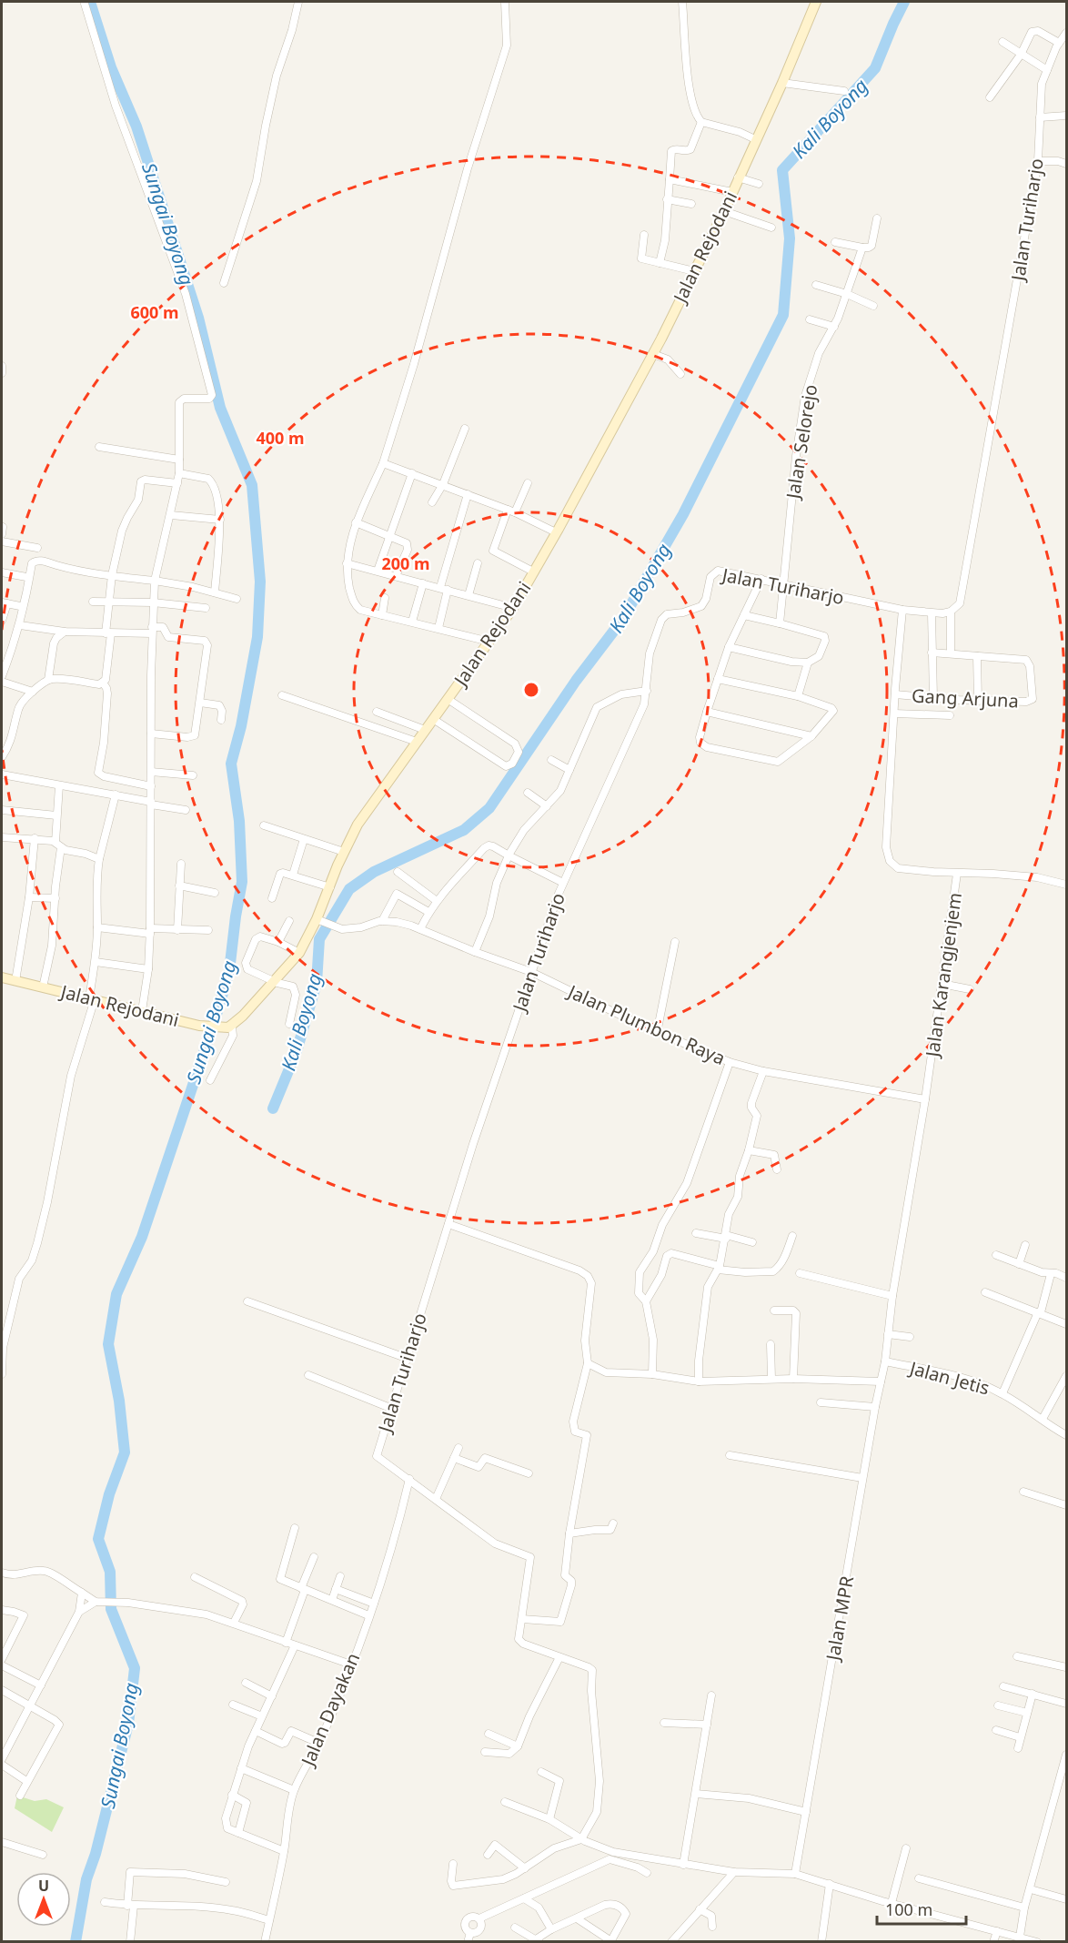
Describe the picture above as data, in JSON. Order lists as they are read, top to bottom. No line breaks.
{"streets":{"main road":["Jalan Rejodani"],"street":["Jalan Turiharjo","Jalan Selorejo","Gang Arjuna","Jalan Karangjenjem","Jalan Plumbon Raya","Jalan Jetis","Jalan MPR","Jalan Dayakan"]},"crossings":[["Jalan Turiharjo","Jalan Selorejo"],["Jalan Turiharjo","Jalan Karangjenjem"],["Jalan Turiharjo","Jalan Plumbon Raya"],["Jalan Turiharjo","Jalan Dayakan"],["Gang Arjuna","Jalan Karangjenjem"],["Jalan Karangjenjem","Jalan Plumbon Raya"],["Jalan Karangjenjem","Jalan Jetis"],["Jalan Karangjenjem","Jalan MPR"],["Jalan Jetis","Jalan MPR"]],"water":["Kali Boyong","Sungai Boyong"],"scale_bar":"100 m","north":"top","rings":["600 m","400 m","200 m"]}
